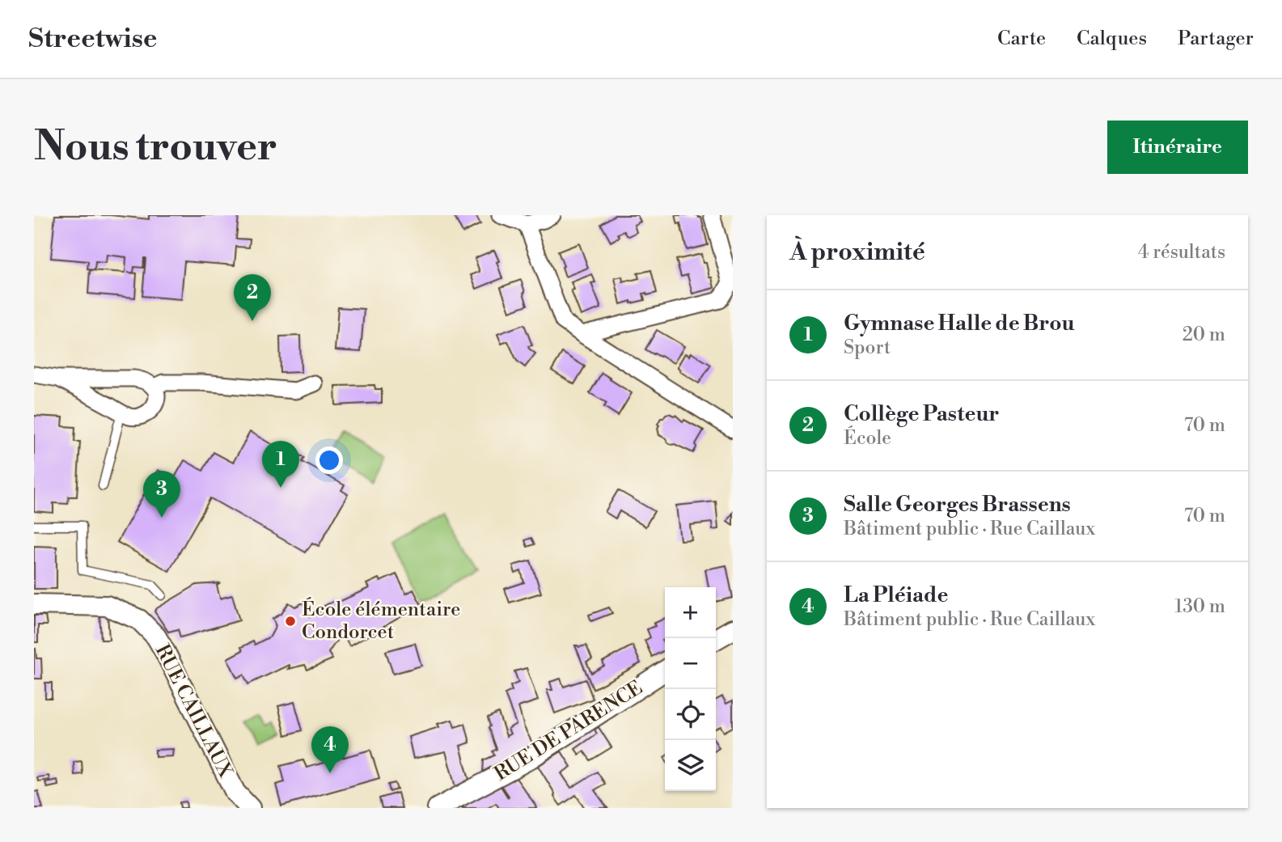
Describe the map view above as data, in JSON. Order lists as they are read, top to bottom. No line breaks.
{"streets":{"street":["RUE CAILLAUX","RUE DE PARENCE"]},"places":["École élémentaire Condorcet"],"page":{"header":"Streetwise","nav":["Carte","Calques","Partager"],"buttons":"Itinéraire","title":"Nous trouver","heading":["À proximité","4 résultats"],"pins":["2","1","3","4"],"list":[{"mark":"1","name":"Gymnase Halle de Brou","note":"Sport","value":"20 m"},{"mark":"2","name":"Collège Pasteur","note":"École","value":"70 m"},{"mark":"3","name":"Salle Georges Brassens","note":"Bâtiment public · Rue Caillaux","value":"70 m"},{"mark":"4","name":"La Pléiade","note":"Bâtiment public · Rue Caillaux","value":"130 m"}],"map_buttons":["+","−"]}}
